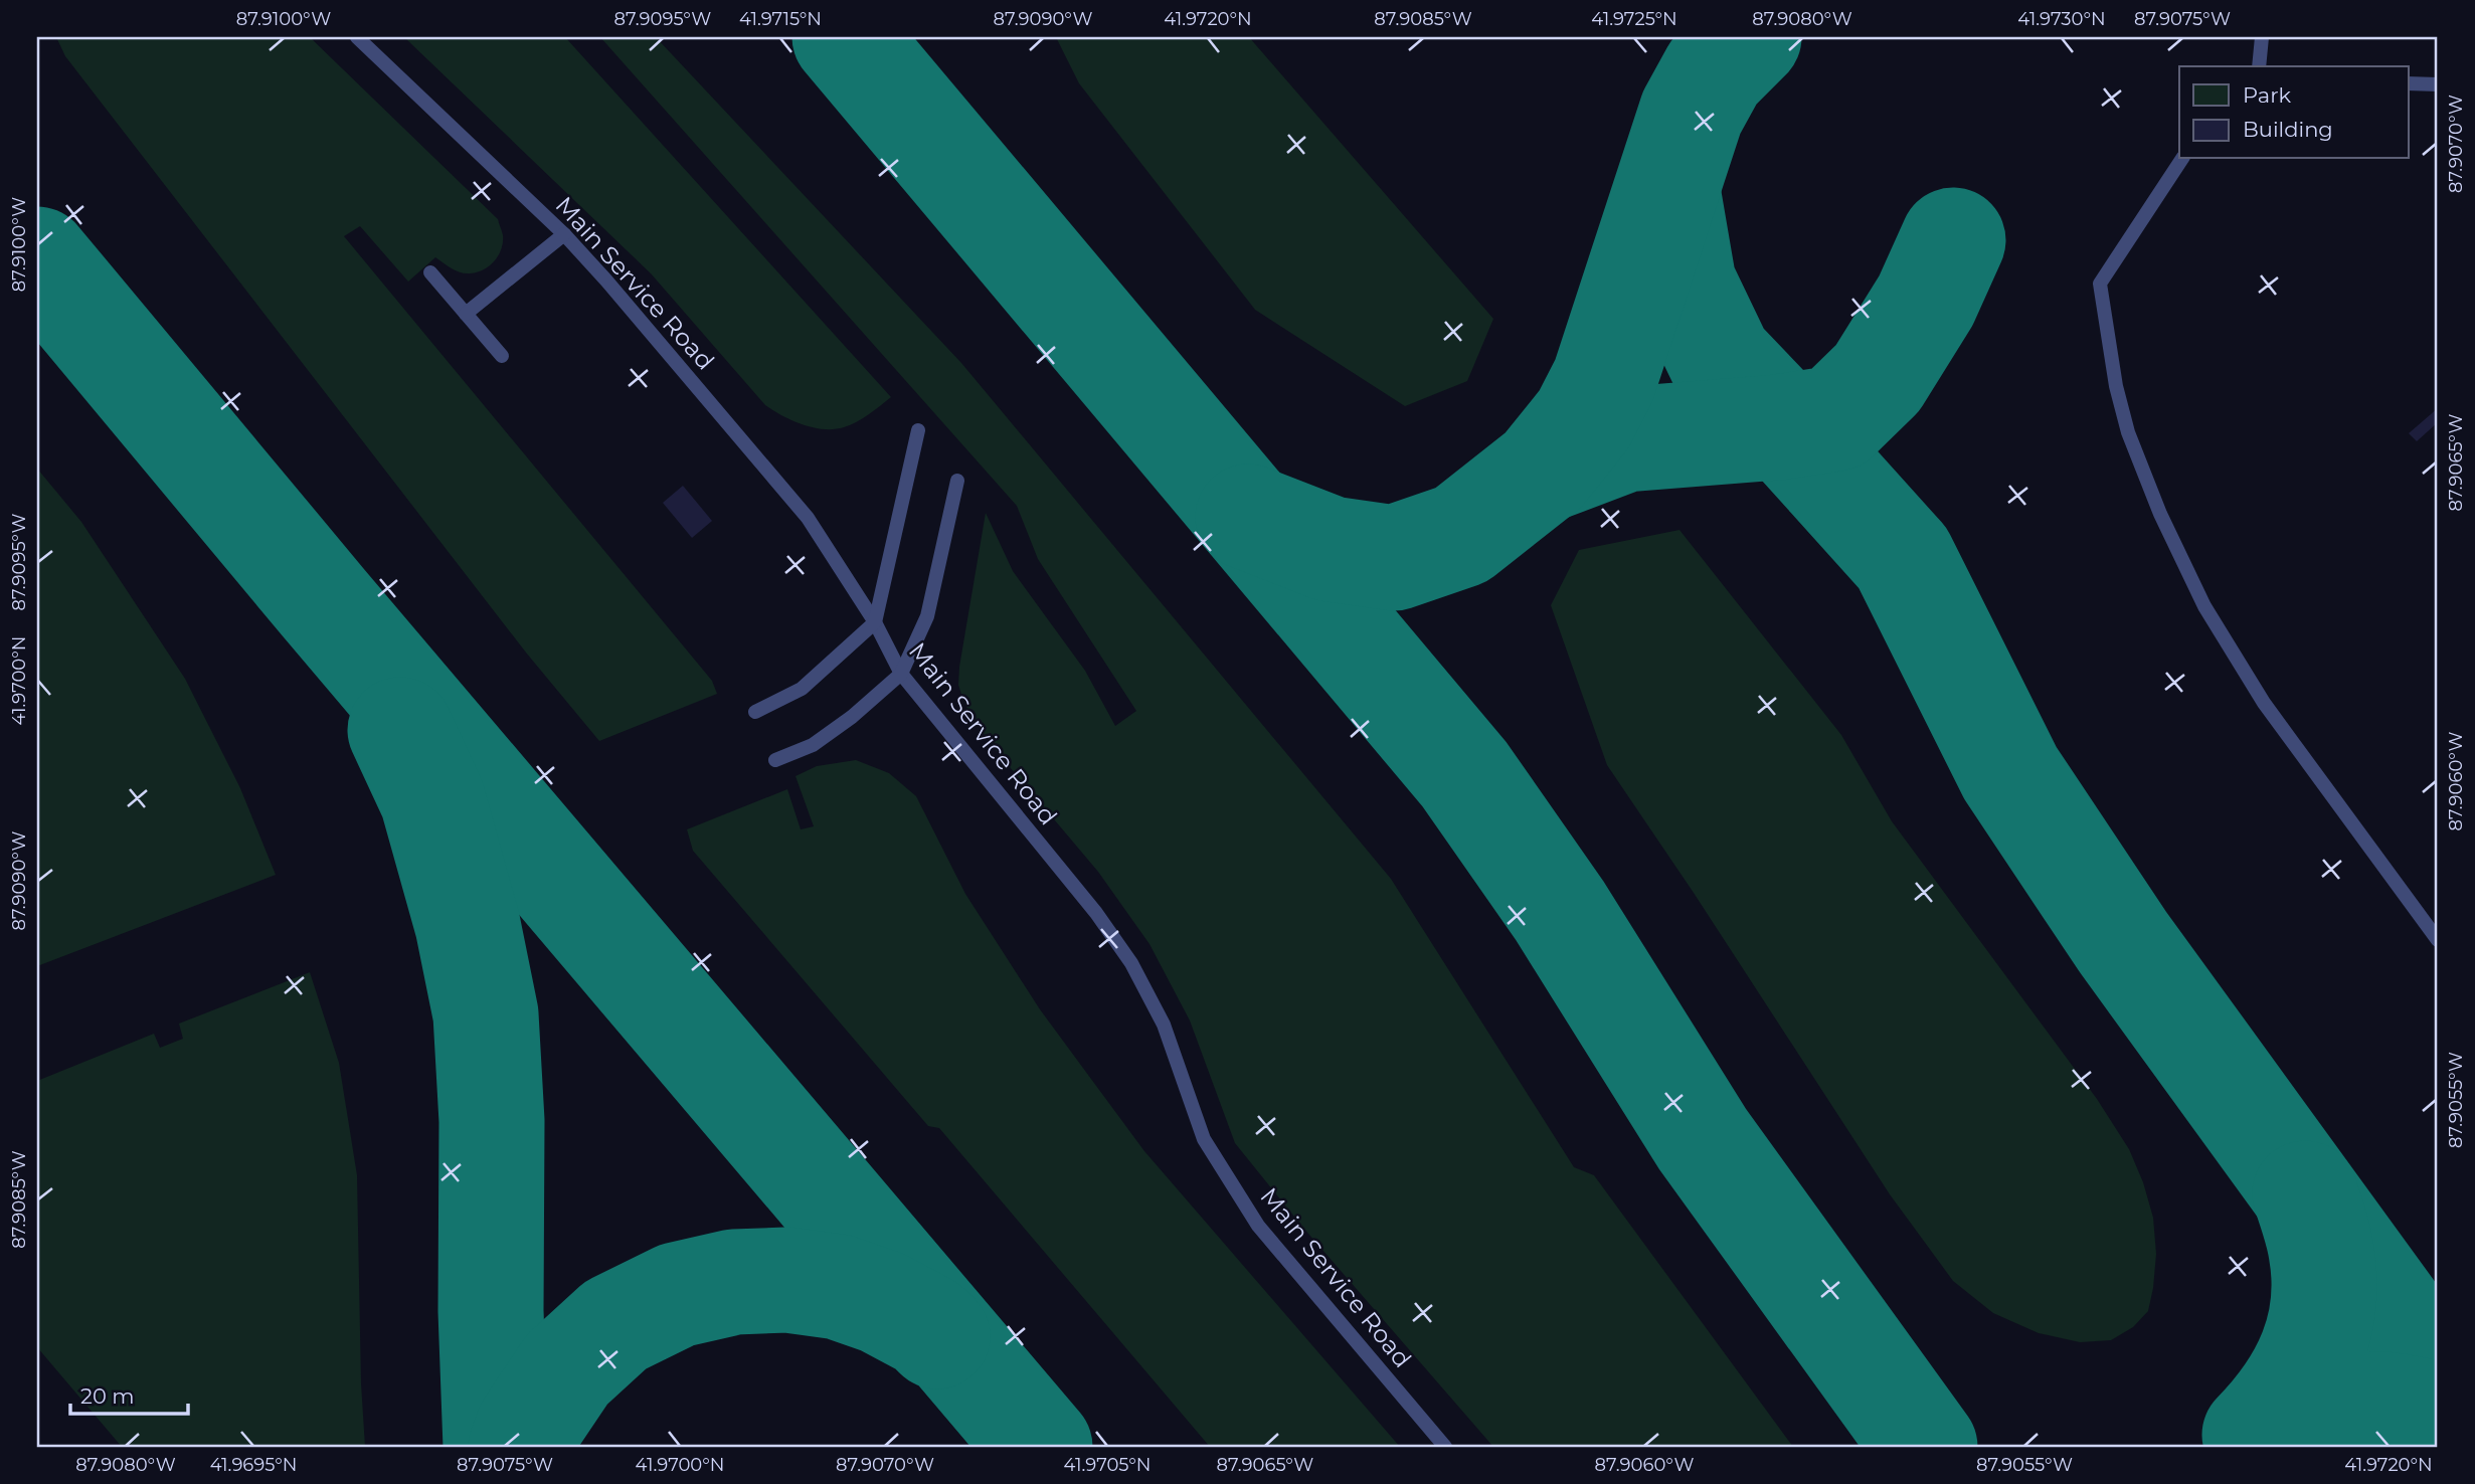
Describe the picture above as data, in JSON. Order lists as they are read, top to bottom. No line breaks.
{"streets":{"lane":["Main Service Road"]},"legend":["Park","Building"],"scale_bar":"20 m","coordinates":["87.9100°W","87.9095°W","41.9715°N","87.9090°W","41.9720°N","87.9085°W","41.9725°N","87.9080°W","41.9730°N","87.9075°W","87.9070°W","87.9065°W","41.9700°N","87.9060°W","87.9055°W","41.9695°N","41.9705°N"]}
